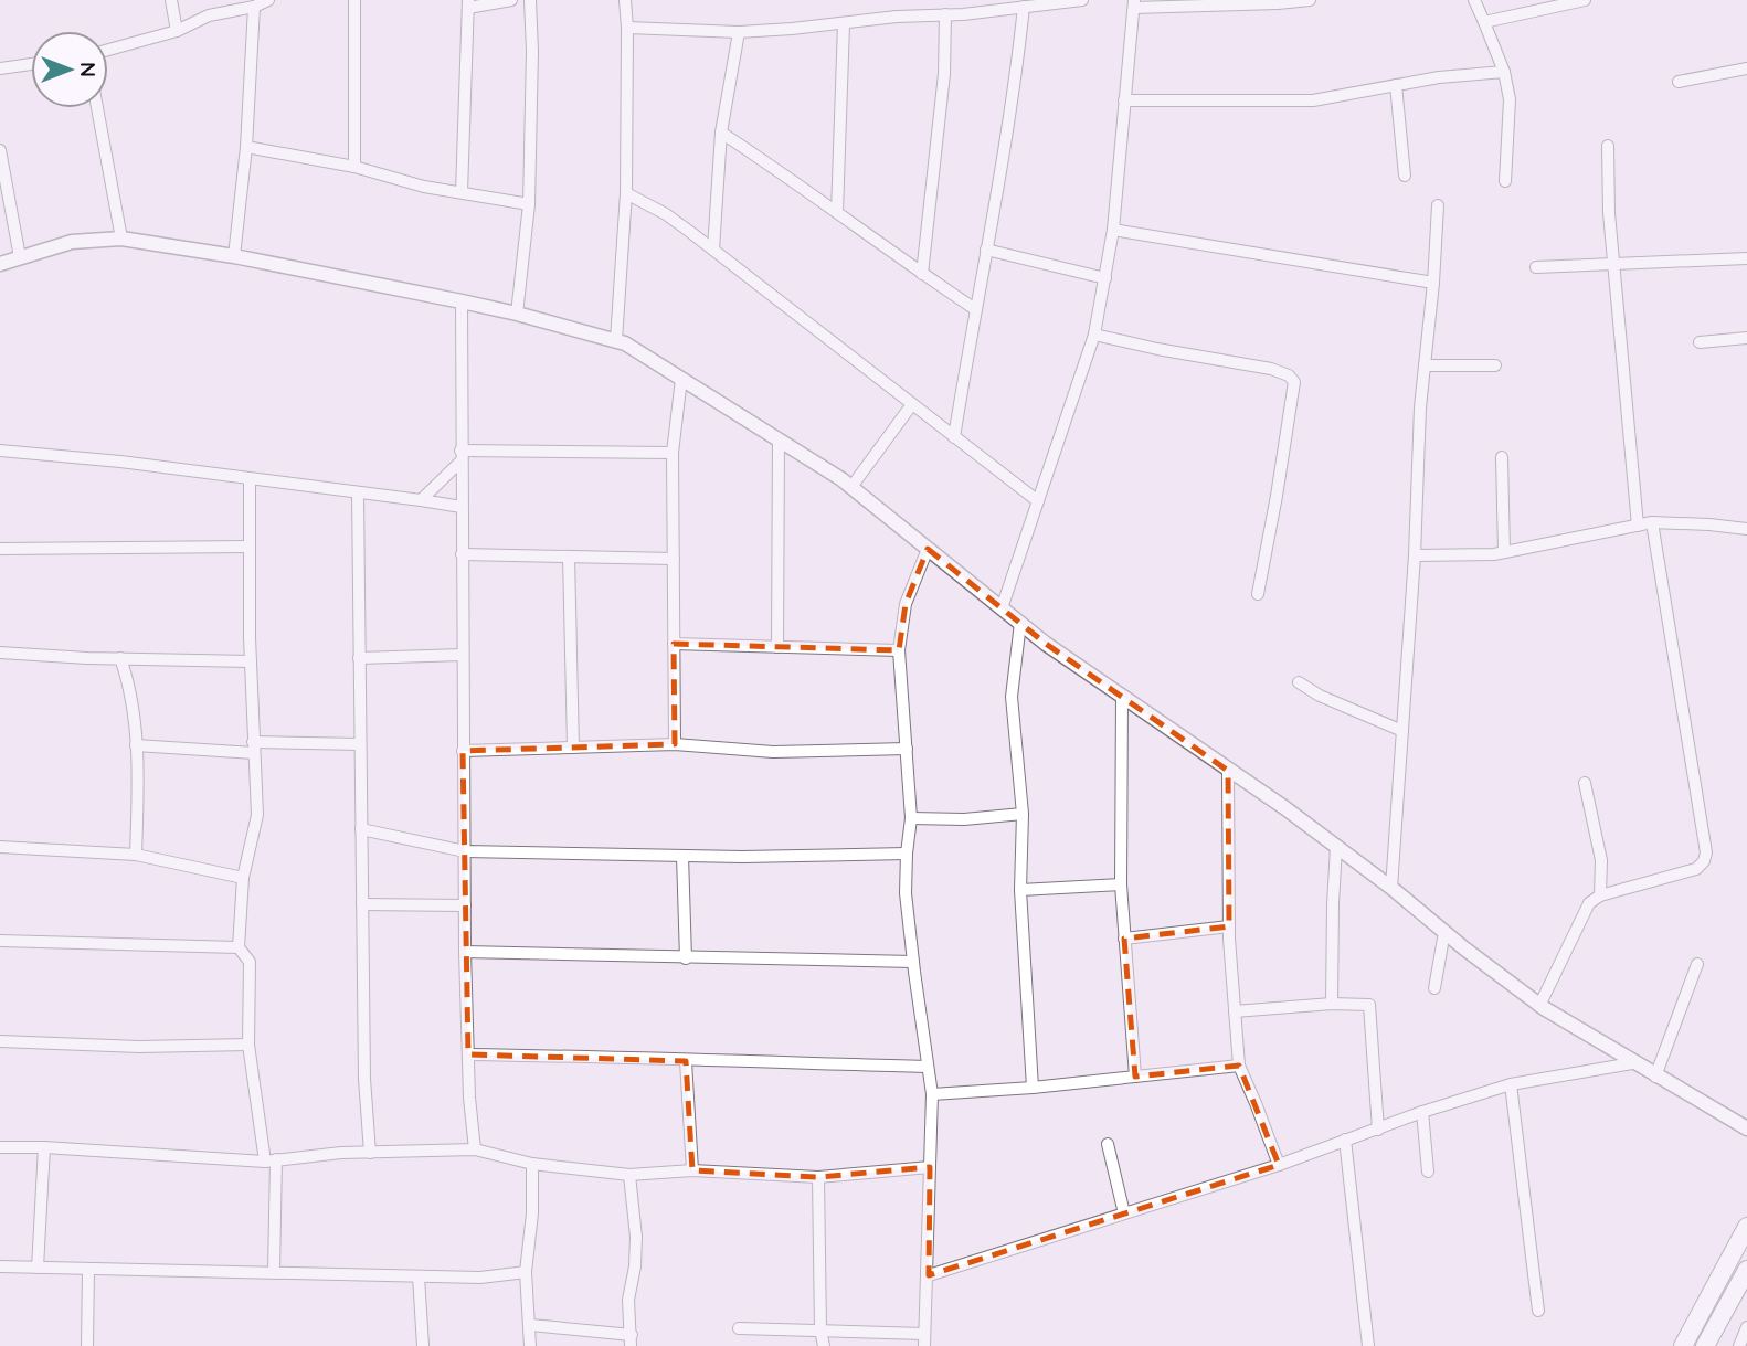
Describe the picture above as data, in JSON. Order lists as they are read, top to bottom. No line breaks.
{"north":"right"}
